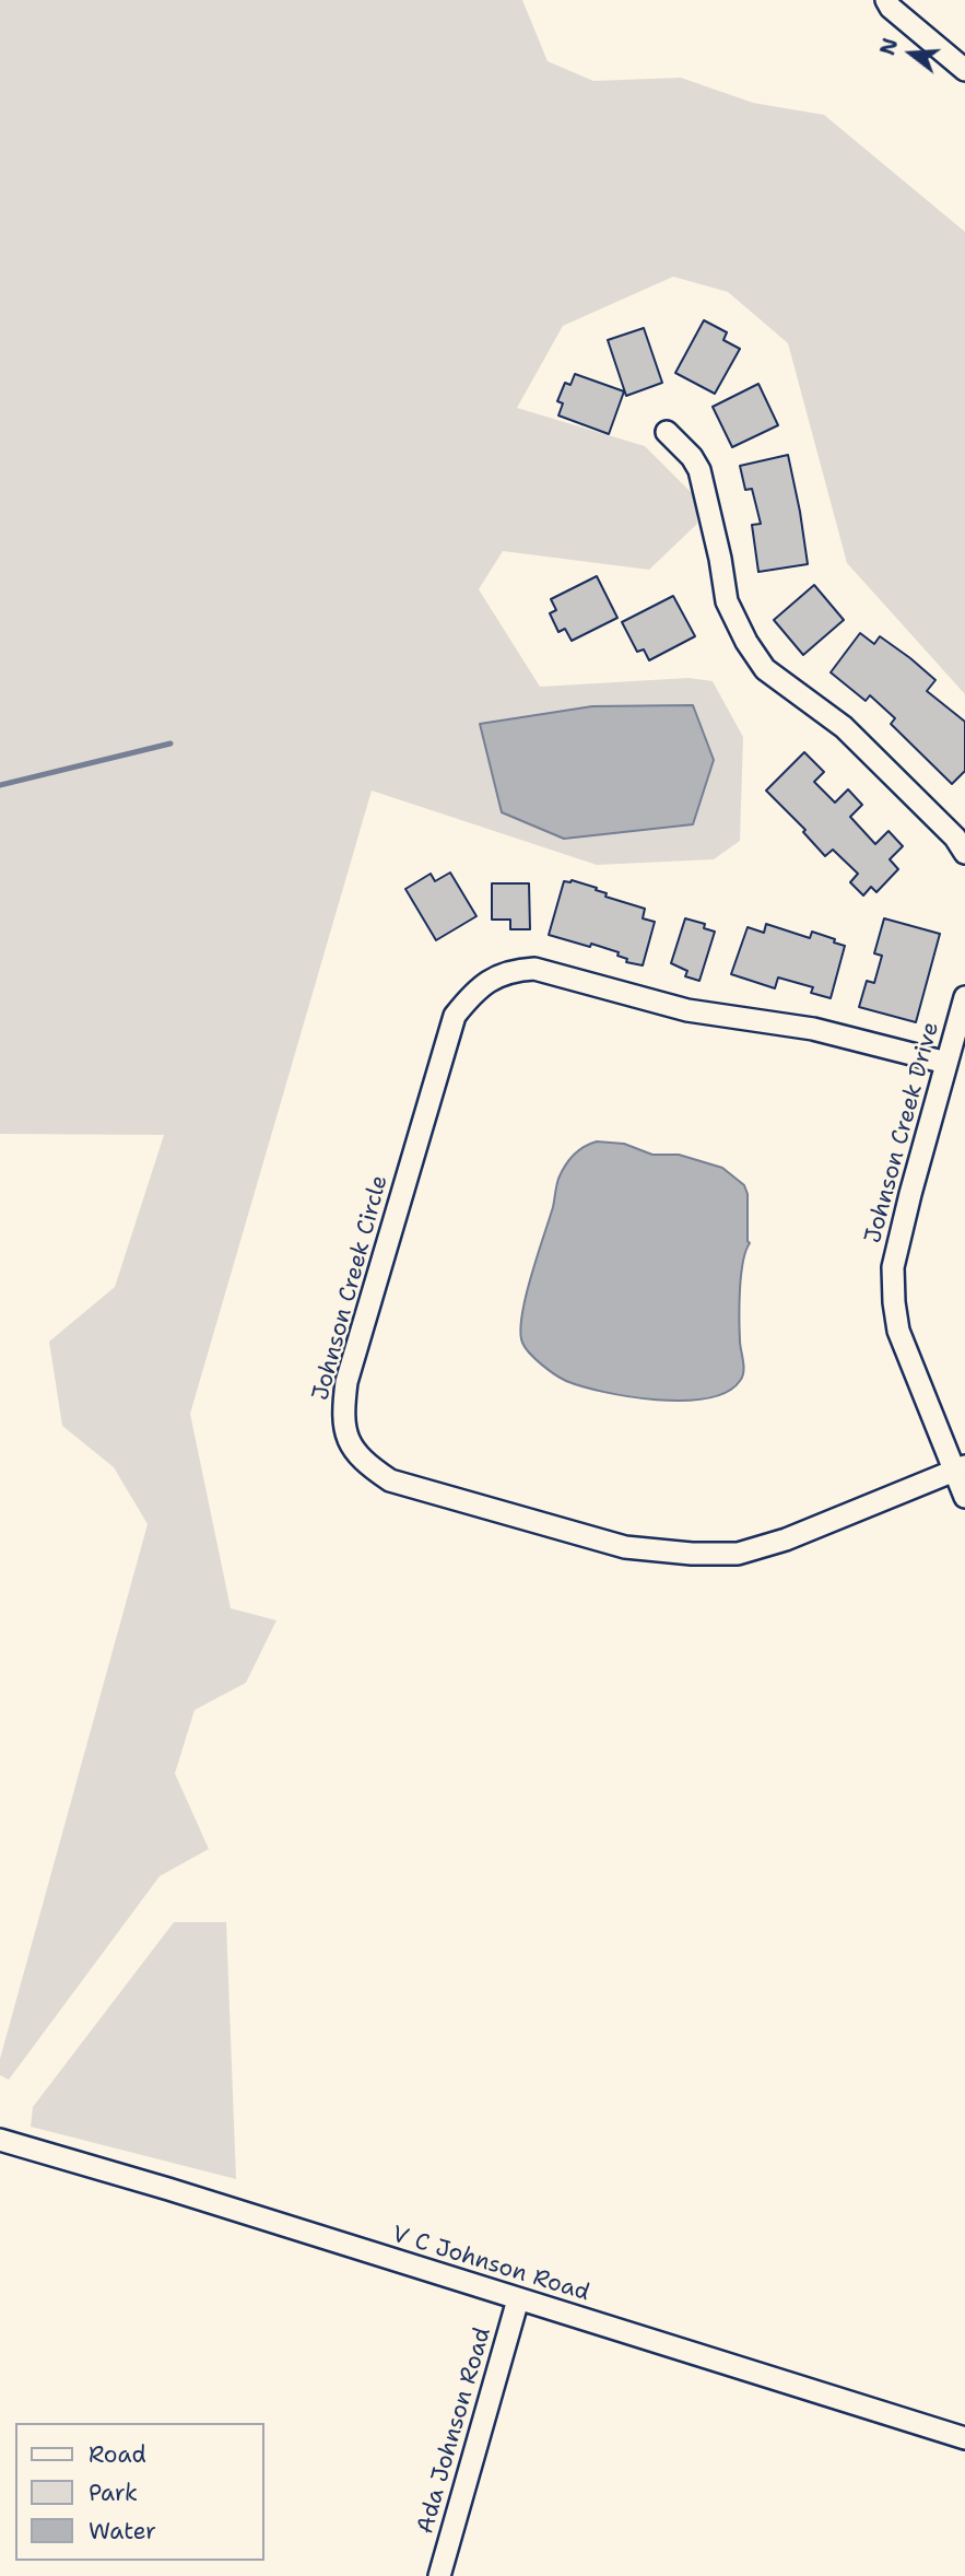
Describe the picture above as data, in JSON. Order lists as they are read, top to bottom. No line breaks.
{"streets":{"street":["Johnson Creek Drive","Johnson Creek Circle","V C Johnson Road","Ada Johnson Road"]},"crossings":[["Johnson Creek Drive","Johnson Creek Circle"],["V C Johnson Road","Ada Johnson Road"]],"legend":["Road","Park","Water"],"north":"left"}
